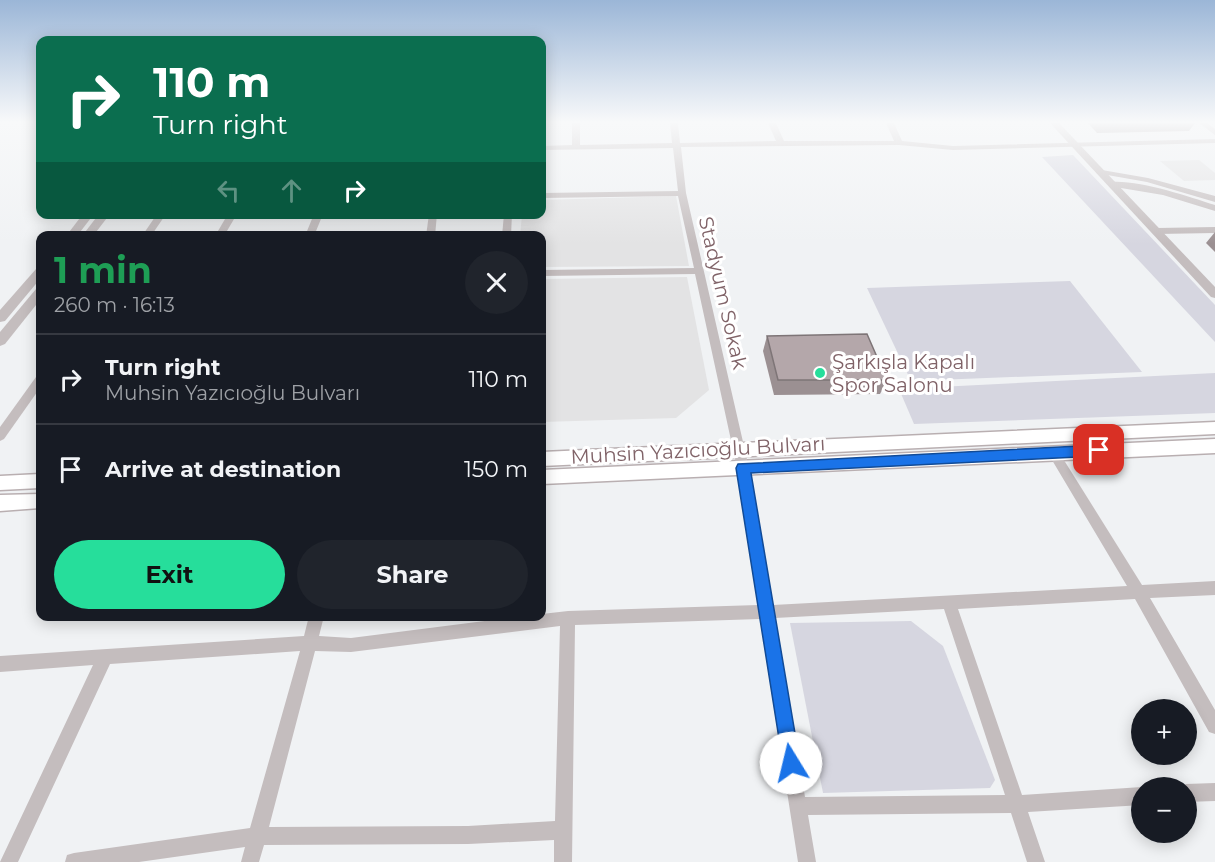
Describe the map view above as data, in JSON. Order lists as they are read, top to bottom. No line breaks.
{"streets":{"main road":["Muhsin Yazıcıoğlu Bulvarı"],"street":["Stadyum Sokak"]},"crossings":[["Stadyum Sokak","Muhsin Yazıcıoğlu Bulvarı"]],"places":["Şarkışla Kapalı Spor Salonu"],"page":{"turn":["110 m","Turn right"],"heading":["1 min","260 m · 16:13"],"list":[{"name":"Turn right","note":"Muhsin Yazıcıoğlu Bulvarı","value":"110 m"},{"name":"Arrive at destination","value":"150 m"}],"buttons":["Exit","Share"],"map_buttons":["+","−"]}}
